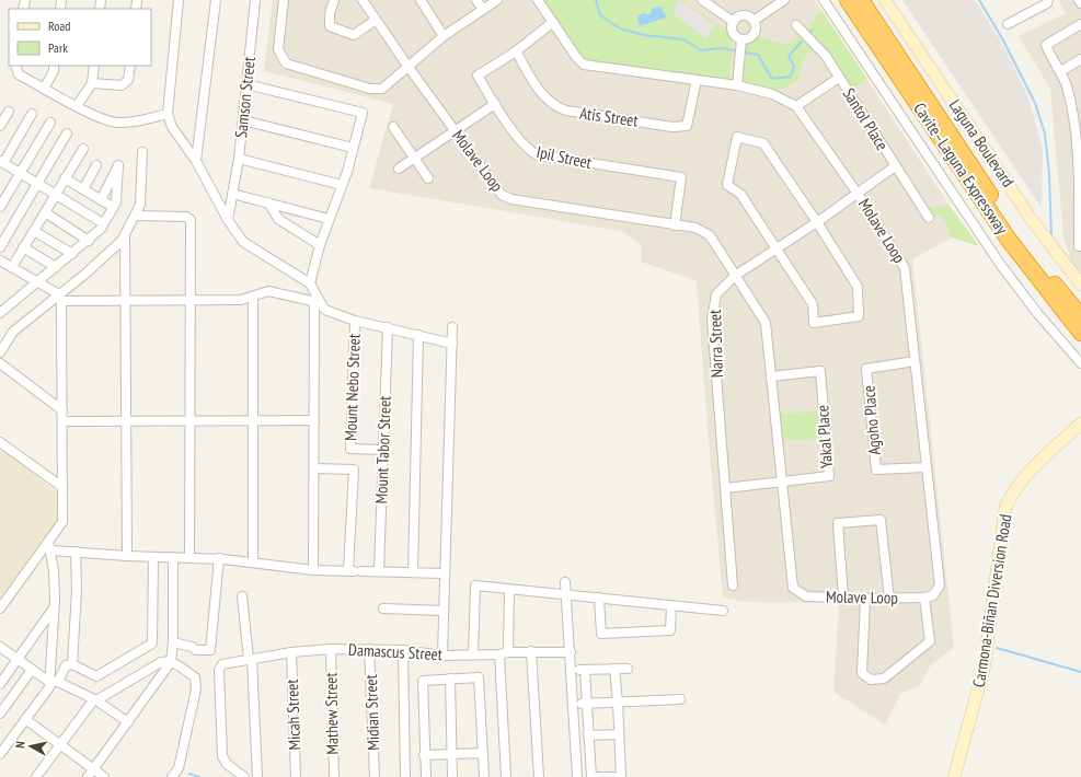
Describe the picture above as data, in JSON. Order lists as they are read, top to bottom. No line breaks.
{"streets":{"highway":["Cavite–Laguna Expressway"],"main road":["Laguna Boulevard","Carmona-Biñan Diversion Road"],"street":["Samson Street","Atis Street","Santol Place","Ipil Street","Molave Loop","Narra Street","Mount Nebo Street","Agoho Place","Yakal Place","Mount Tabor Street","Damascus Street","Midian Street","Mathew Street","Micah Street"]},"crossings":[["Atis Street","Ipil Street"],["Atis Street","Molave Loop"],["Santol Place","Narra Street"],["Ipil Street","Molave Loop"],["Molave Loop","Narra Street"],["Molave Loop","Agoho Place"],["Molave Loop","Yakal Place"],["Narra Street","Yakal Place"],["Mount Nebo Street","Mount Tabor Street"],["Damascus Street","Midian Street"],["Damascus Street","Mathew Street"],["Damascus Street","Micah Street"]],"legend":["Road","Park"],"north":"left"}
